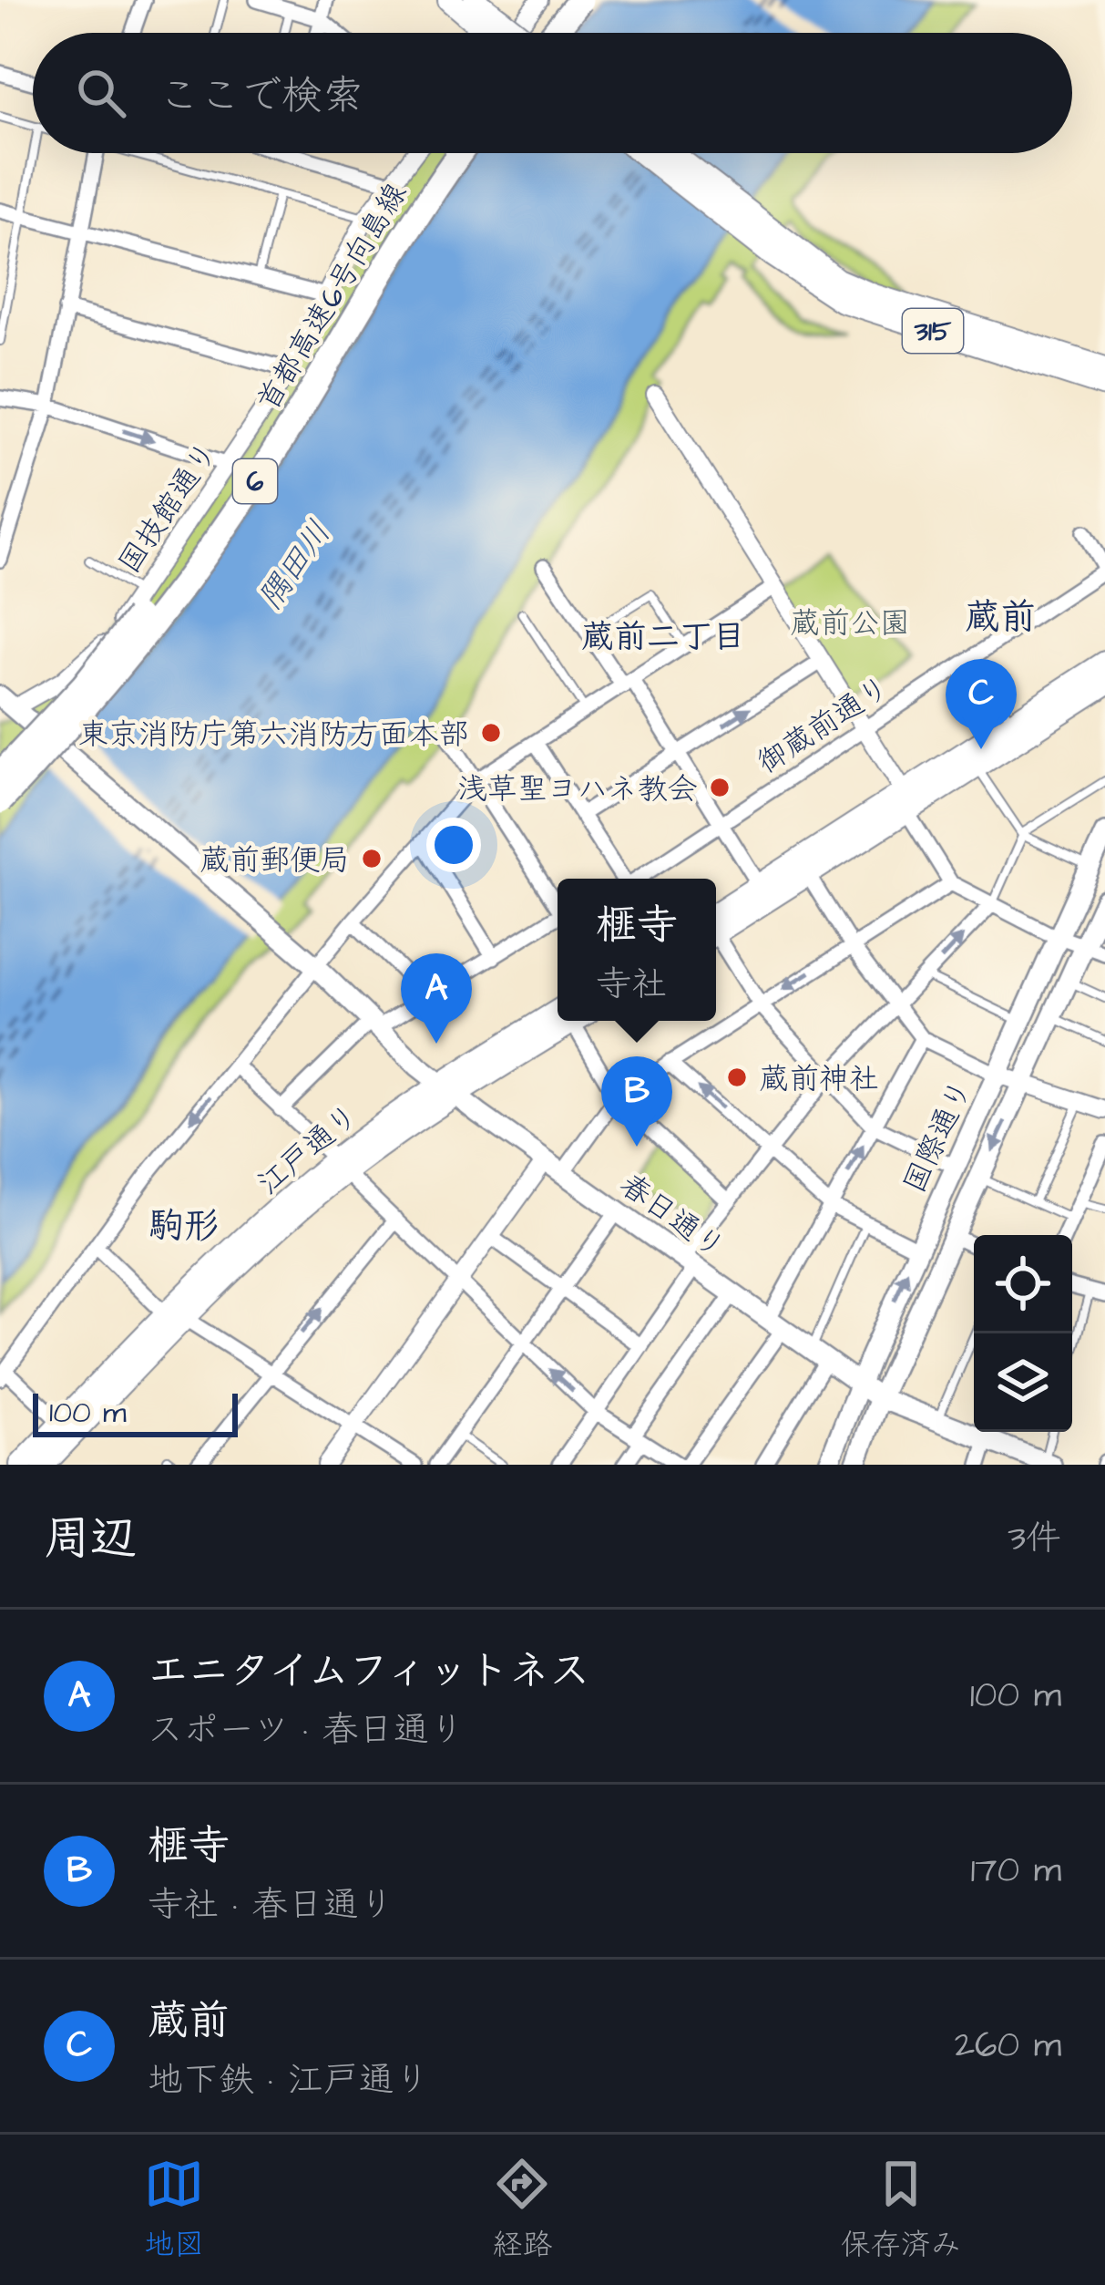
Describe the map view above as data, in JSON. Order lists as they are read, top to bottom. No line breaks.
{"streets":{"highway":["首都高速6号向島線","6"],"main road":["315","国際通り","江戸通り","春日通り"],"street":["国技館通り","御蔵前通り"]},"crossings":[["首都高速6号向島線","6"],["国技館通り","春日通り"],["国際通り","春日通り"],["江戸通り","春日通り"]],"districts":["蔵前","蔵前二丁目","駒形"],"water":["隅田川"],"parks":["蔵前公園"],"places":["東京消防庁第六消防方面本部","浅草聖ヨハネ教会","蔵前郵便局","蔵前神社"],"scale_bar":"100 m","page":{"search":"ここで検索","pins":["C","A","B"],"popup":["榧寺","寺社"],"scale":"100 m","heading":["周辺","3件"],"list":[{"mark":"A","name":"エニタイムフィットネス","note":"スポーツ · 春日通り","value":"100 m"},{"mark":"B","name":"榧寺","note":"寺社 · 春日通り","value":"170 m"},{"mark":"C","name":"蔵前","note":"地下鉄 · 江戸通り","value":"260 m"}],"nav":["地図","経路","保存済み"]}}
